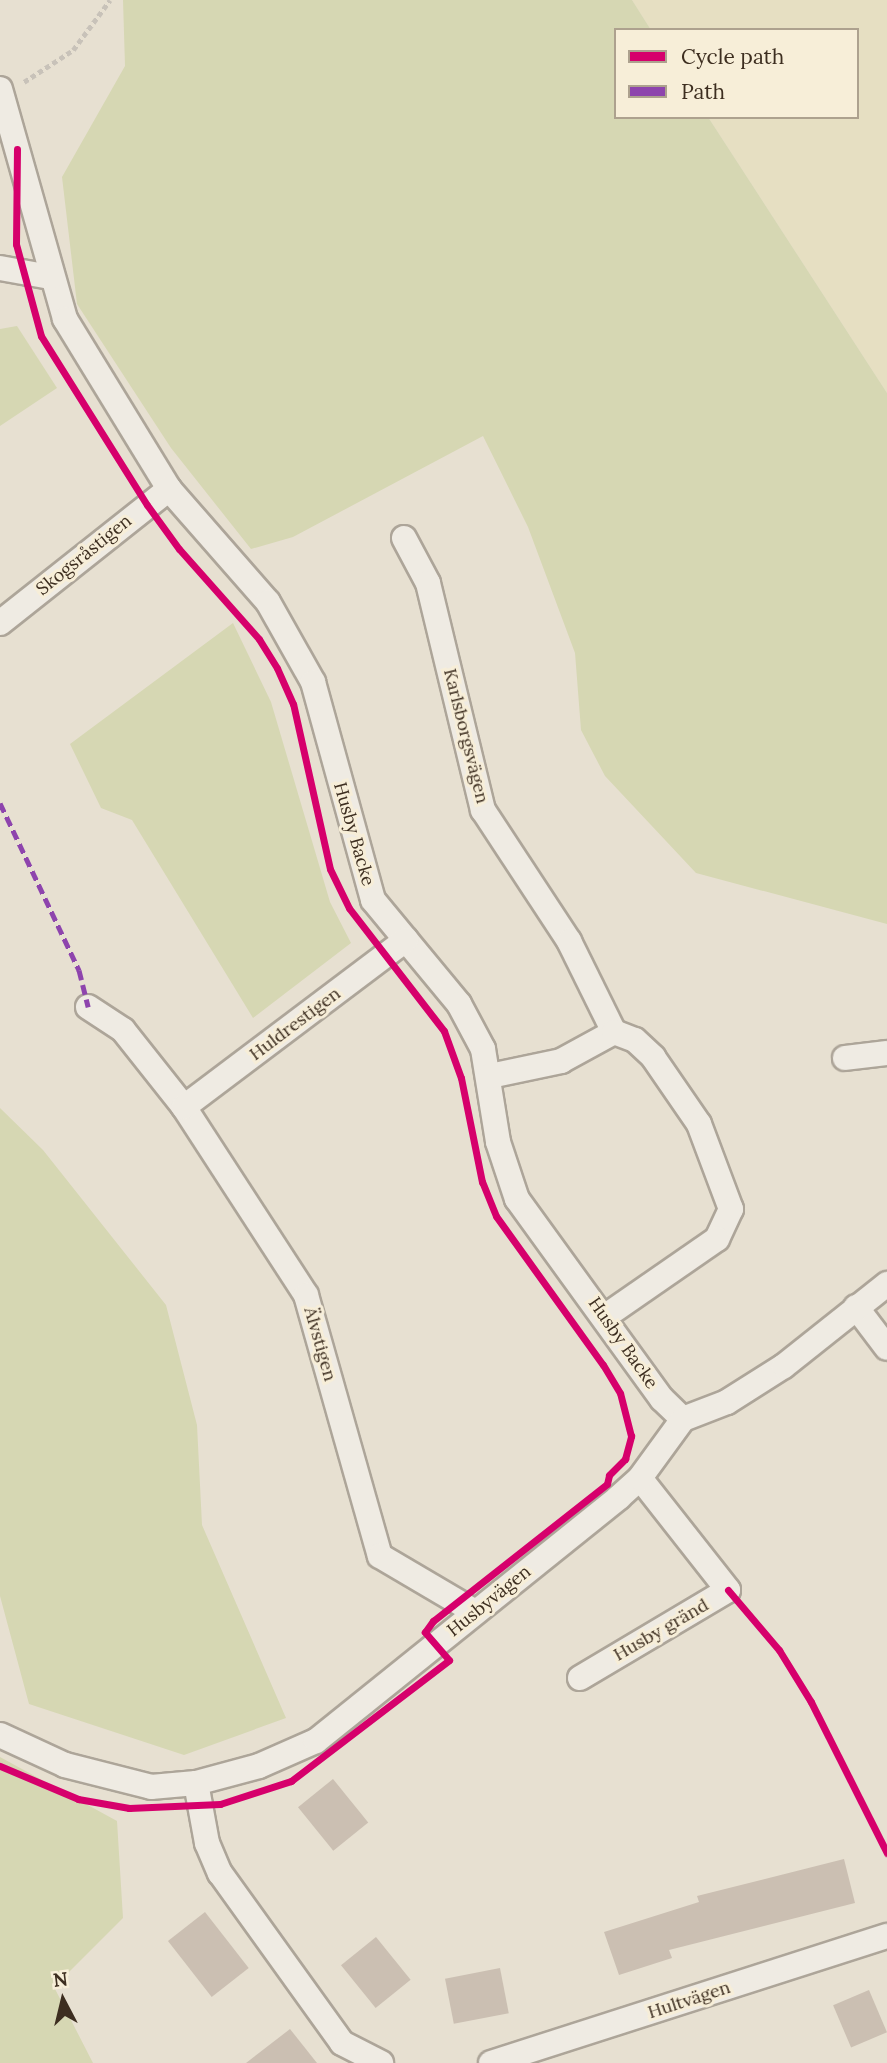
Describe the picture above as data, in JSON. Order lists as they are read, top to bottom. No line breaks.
{"streets":{"street":["Skogsråstigen","Karlsborgsvägen","Husby Backe","Huldrestigen","Älvstigen","Husbyvägen","Husby gränd","Hultvägen"]},"crossings":[["Skogsråstigen","Husby Backe"],["Husby Backe","Huldrestigen"],["Husby Backe","Husbyvägen"],["Huldrestigen","Älvstigen"],["Älvstigen","Husbyvägen"],["Husbyvägen","Husby gränd"]],"legend":["Cycle path","Path"],"north":"top"}
